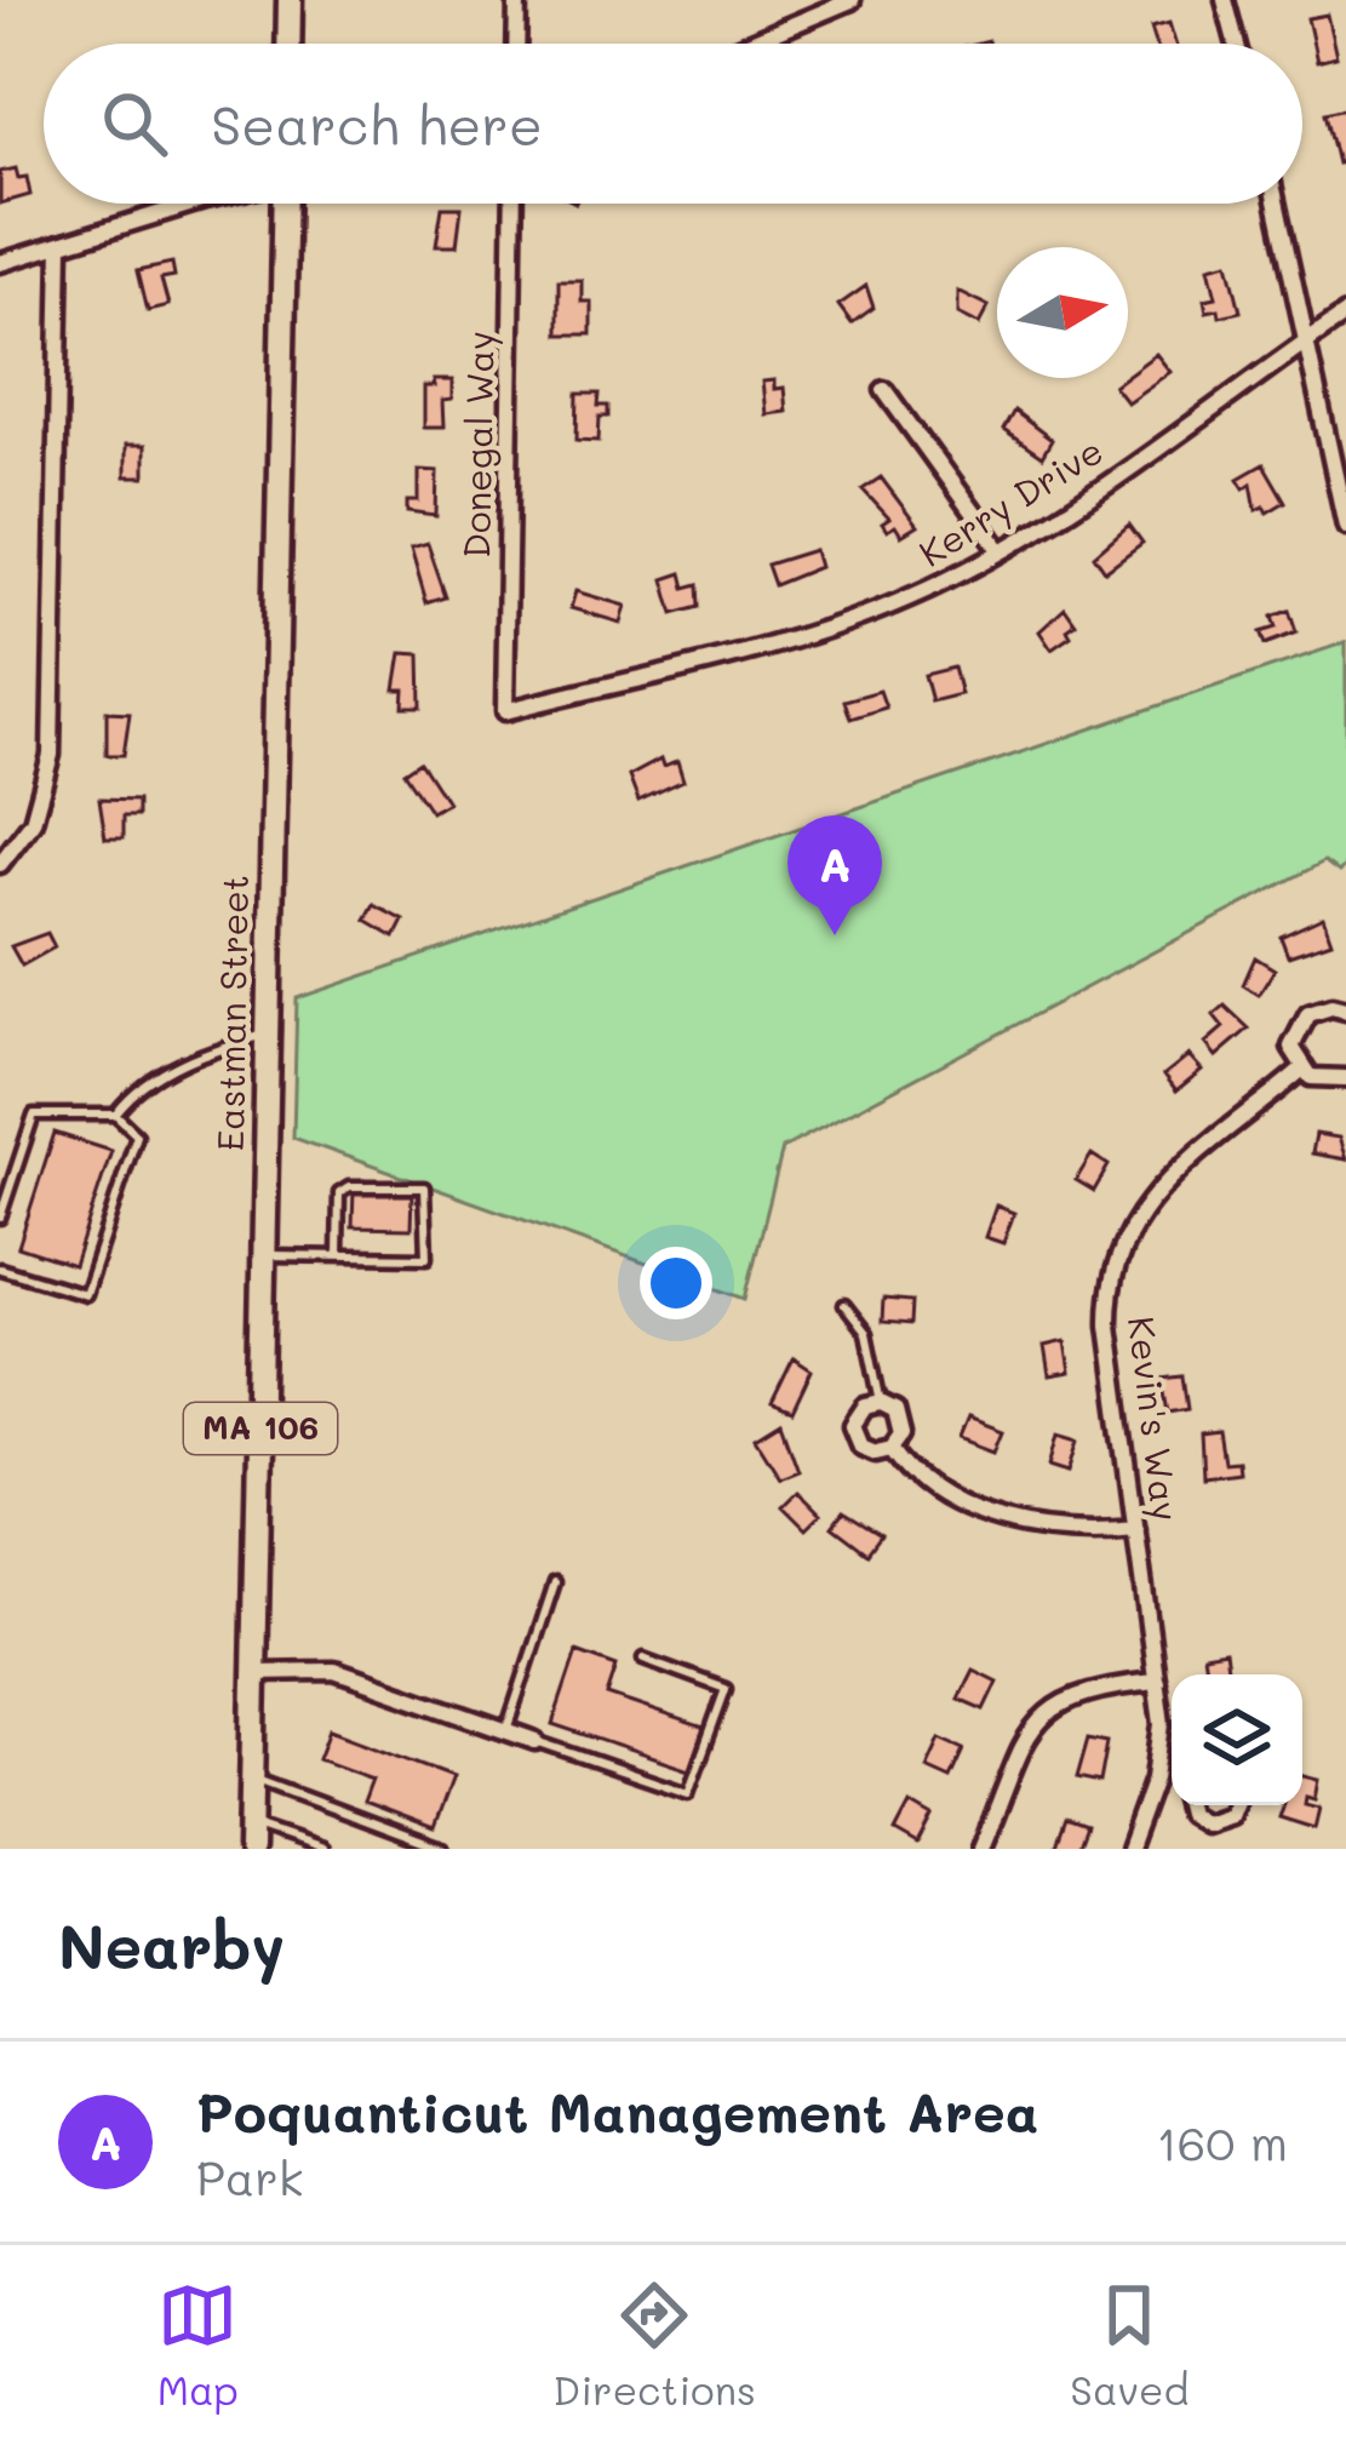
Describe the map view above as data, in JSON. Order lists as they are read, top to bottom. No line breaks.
{"streets":{"main road":["Eastman Street","MA 106"],"street":["Donegal Way","Kerry Drive","Kevin's Way"]},"crossings":[["Donegal Way","Kerry Drive"]],"north":"right","page":{"search":"Search here","pins":"A","heading":"Nearby","list":[{"mark":"A","name":"Poquanticut Management Area","note":"Park","value":"160 m"}],"nav":["Map","Directions","Saved"]}}
